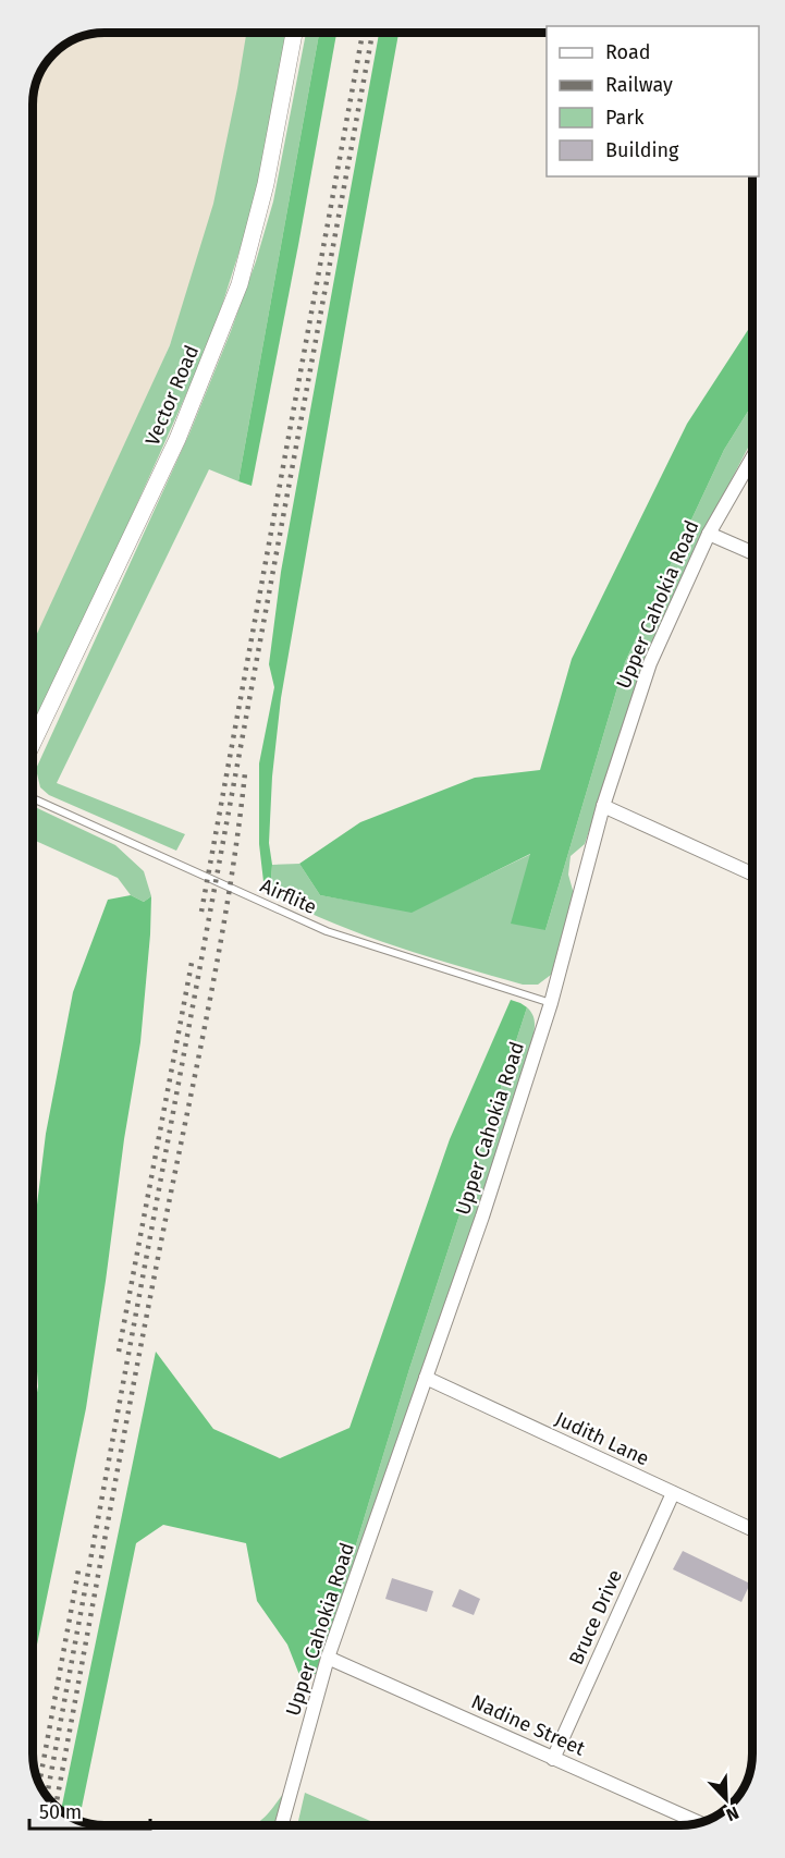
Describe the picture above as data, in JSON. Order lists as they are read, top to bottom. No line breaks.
{"streets":{"street":["Vector Road","Upper Cahokia Road","Judith Lane","Bruce Drive","Nadine Street"],"lane":["Airflite"]},"crossings":[["Upper Cahokia Road","Airflite"],["Upper Cahokia Road","Judith Lane"],["Upper Cahokia Road","Nadine Street"],["Judith Lane","Bruce Drive"],["Bruce Drive","Nadine Street"]],"legend":["Road","Railway","Park","Building"],"scale_bar":"50 m","north":"bottom right"}
